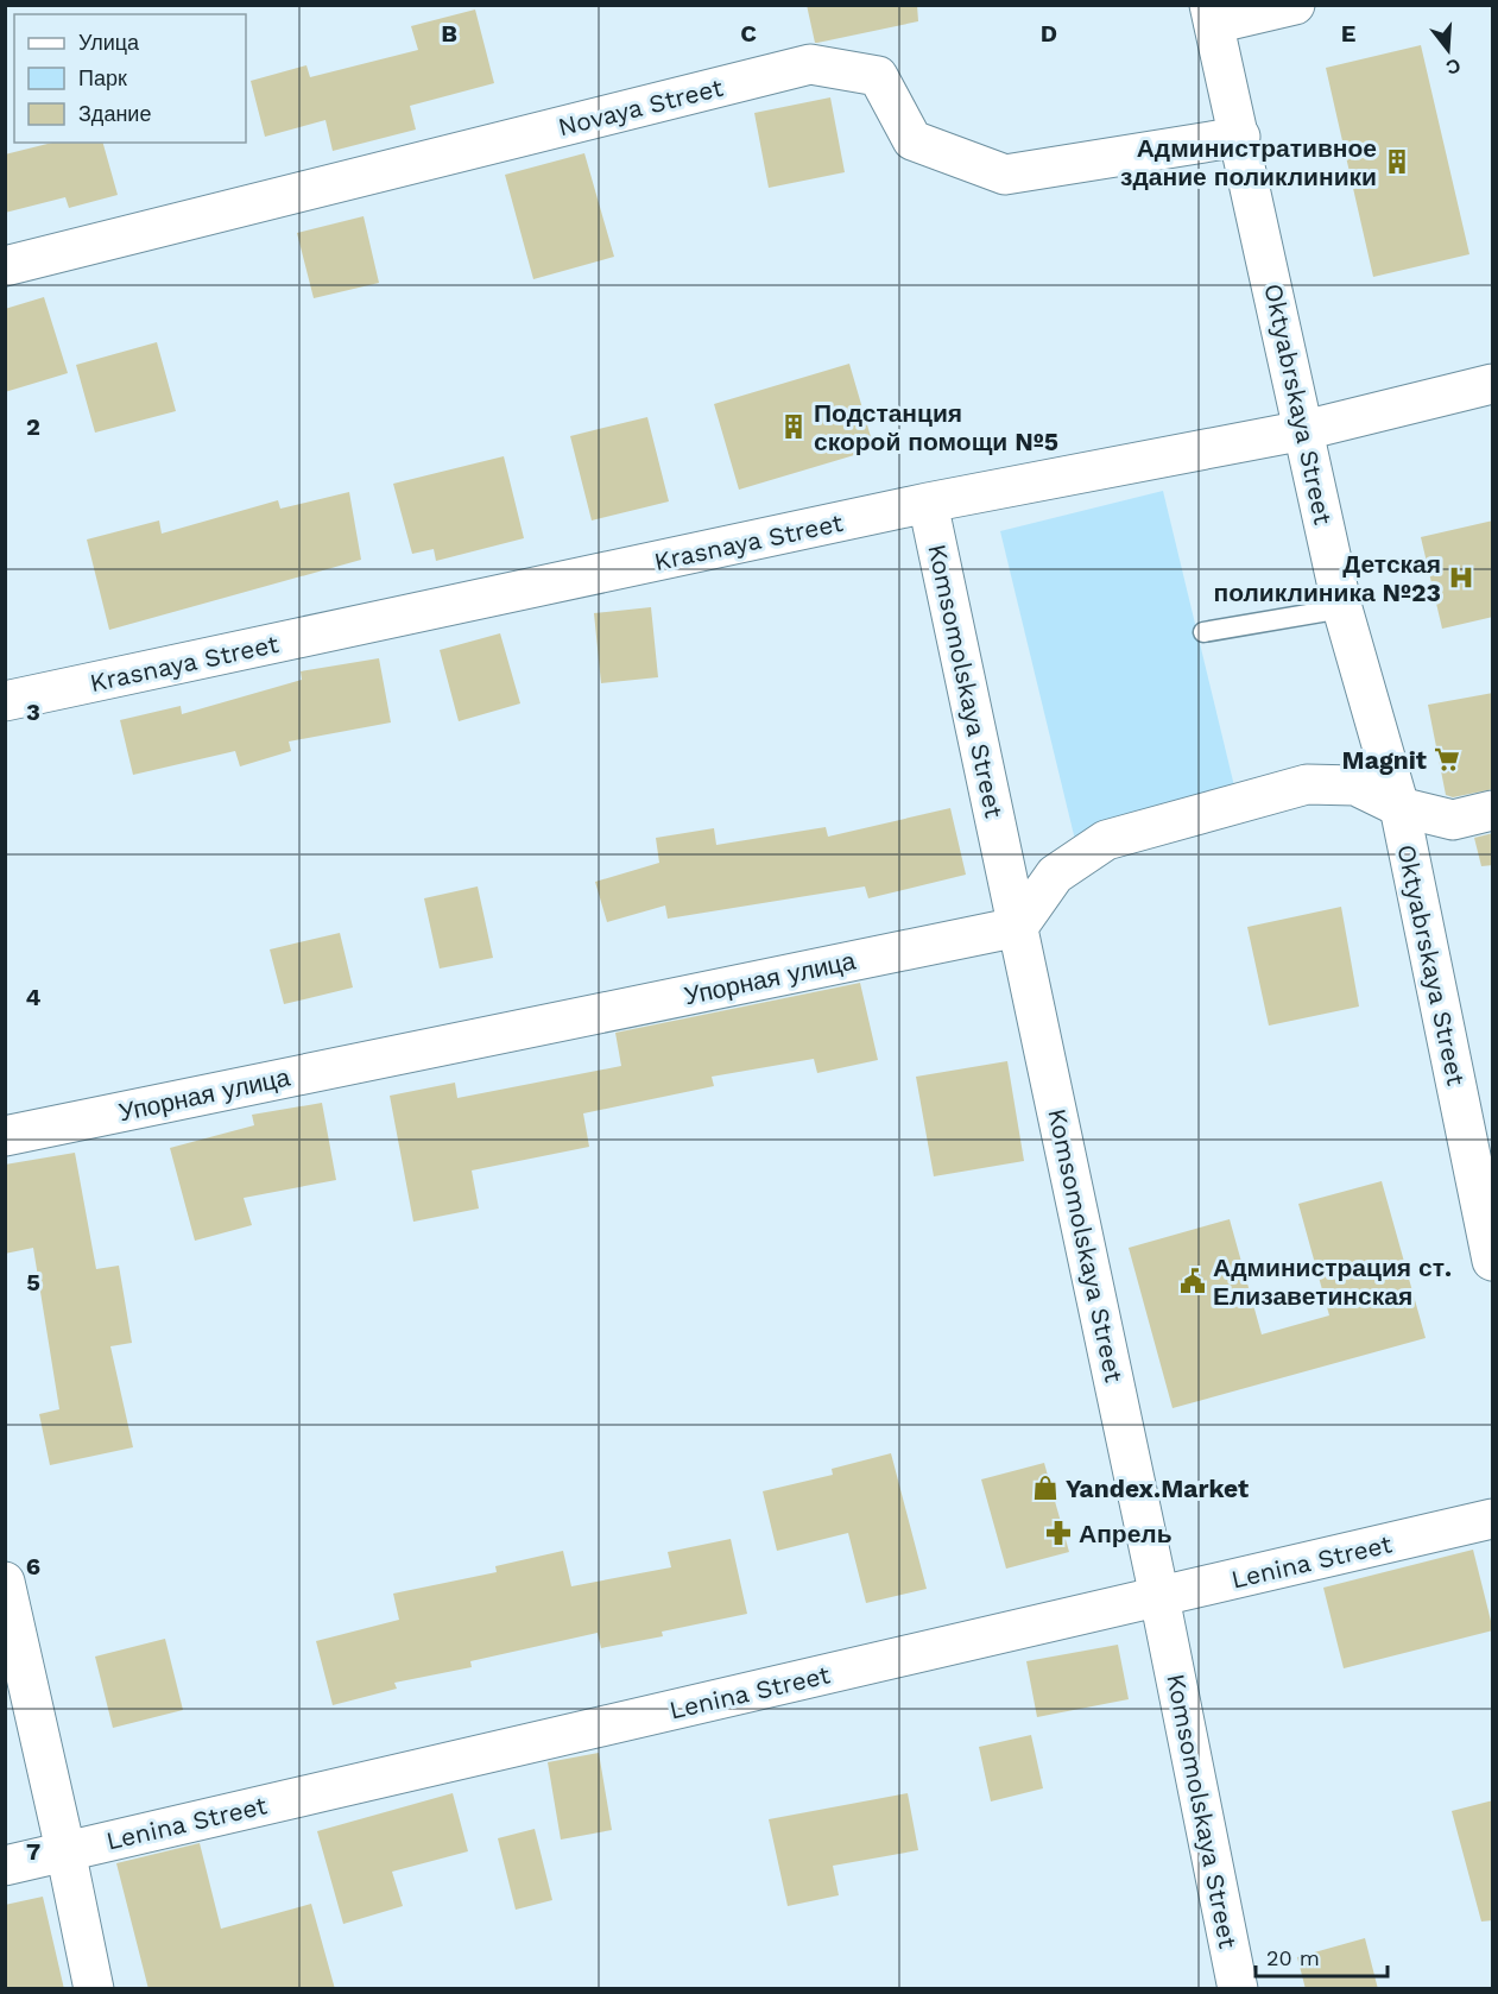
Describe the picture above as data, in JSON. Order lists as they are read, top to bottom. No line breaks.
{"streets":{"street":["Novaya Street","Oktyabrskaya Street","Krasnaya Street","Komsomolskaya Street","Упорная улица","Lenina Street"]},"crossings":[["Novaya Street","Oktyabrskaya Street"],["Oktyabrskaya Street","Krasnaya Street"],["Krasnaya Street","Komsomolskaya Street"],["Komsomolskaya Street","Упорная улица"],["Komsomolskaya Street","Lenina Street"]],"places":{"building":["Административное здание поликлиники","Подстанция скорой помощи №5"],"hospital":["Детская поликлиника №23"],"supermarket":["Magnit"],"public building":["Администрация ст. Елизаветинская"],"shop":["Yandex.Market"],"pharmacy":["Апрель"]},"legend":["Улица","Парк","Здание"],"scale_bar":"20 m","north":"bottom","grid":{"columns":["B","C","D","E"],"rows":["2","3","4","5","6","7"]}}
